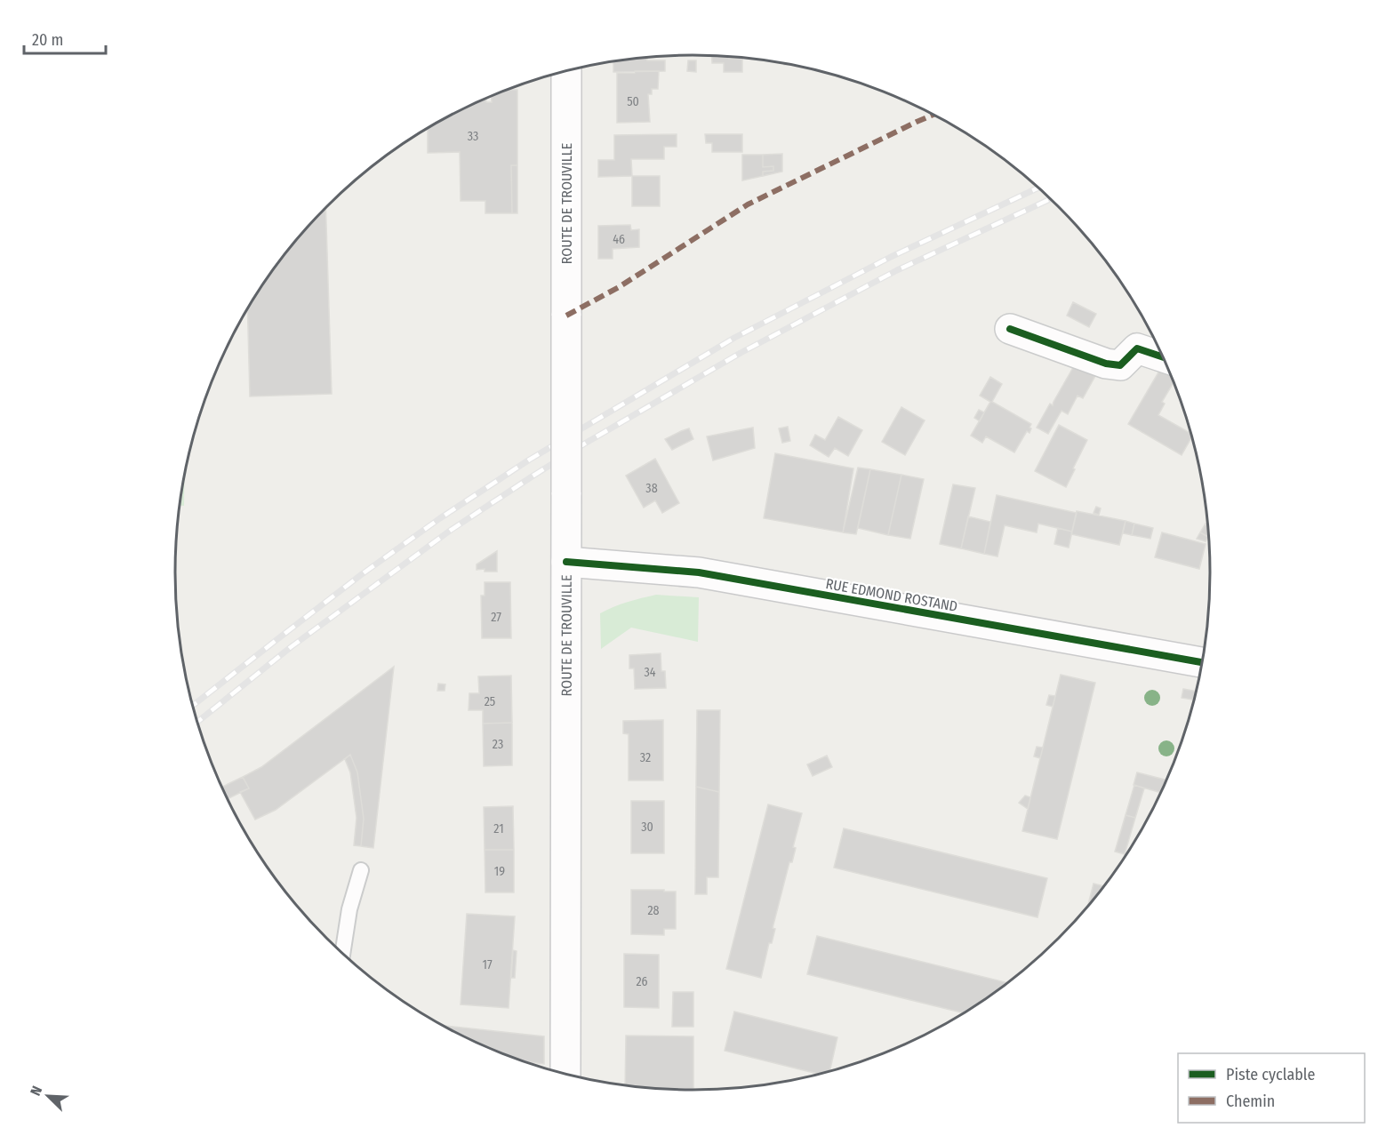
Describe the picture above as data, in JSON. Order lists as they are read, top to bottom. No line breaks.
{"streets":{"main road":["ROUTE DE TROUVILLE","RUE EDMOND ROSTAND"]},"crossings":[["ROUTE DE TROUVILLE","RUE EDMOND ROSTAND"]],"house_numbers":["50","33","46","38","27","34","25","23","32","30","21","19","28","17","26"],"legend":["Piste cyclable","Chemin"],"scale_bar":"20 m","north":"top left"}
